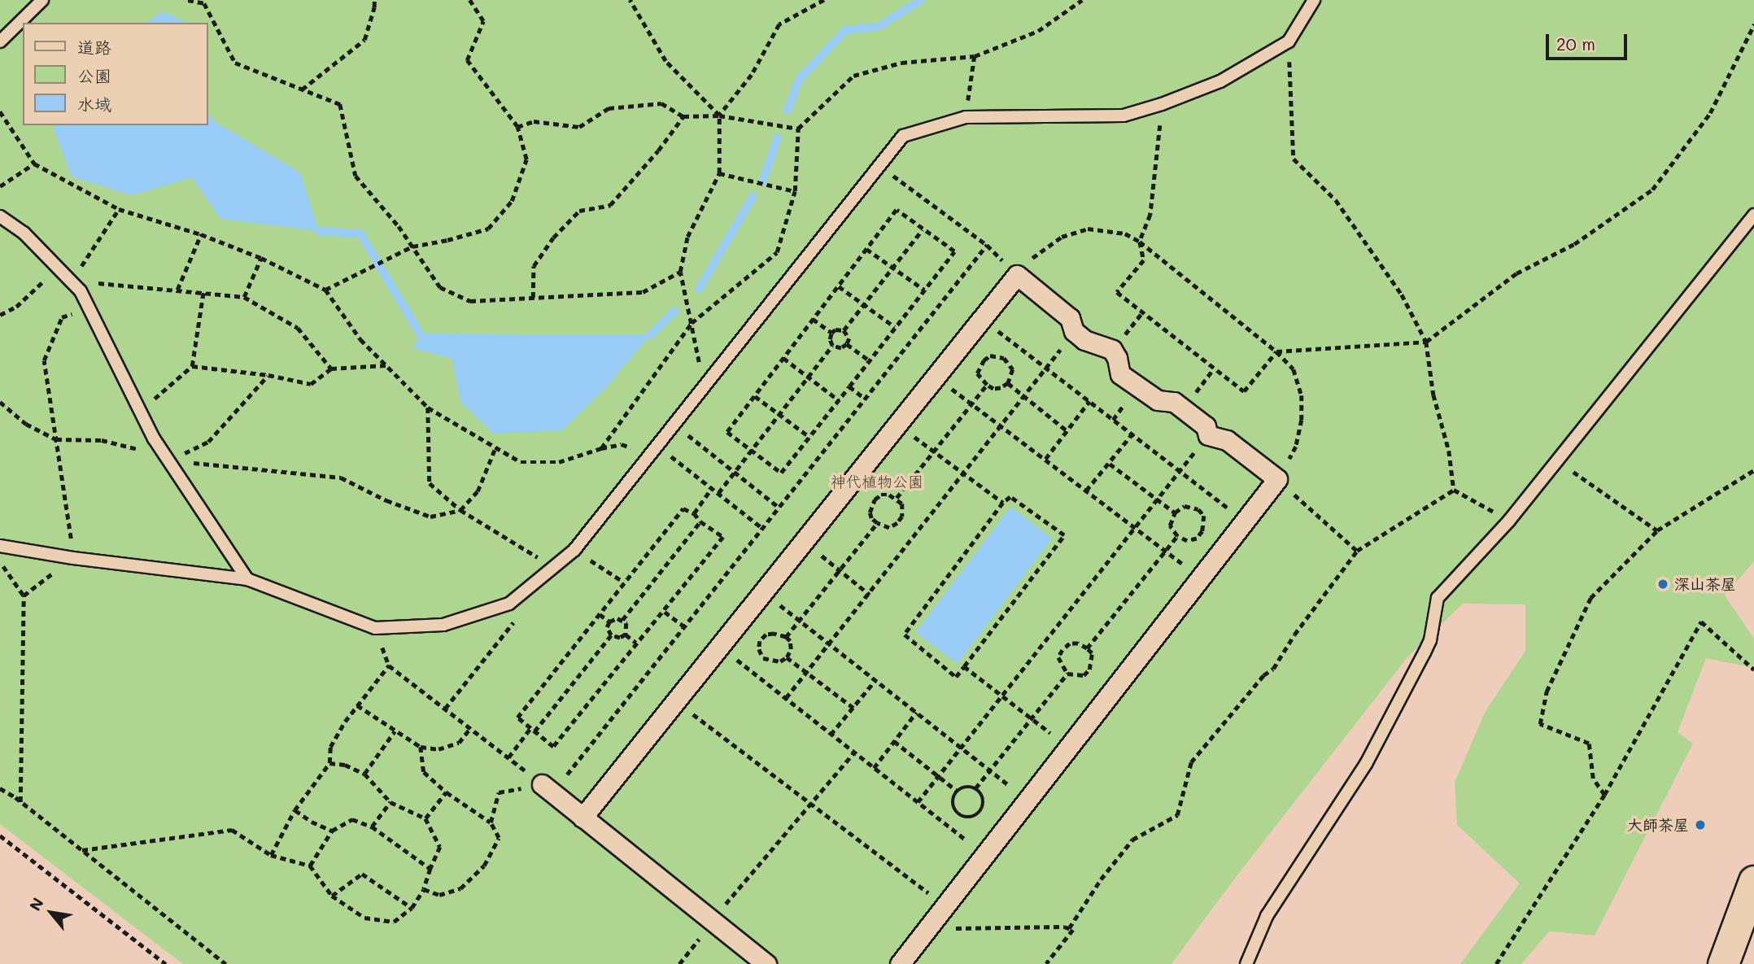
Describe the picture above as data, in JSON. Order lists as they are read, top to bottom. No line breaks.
{"parks":["神代植物公園"],"places":["深山茶屋","大師茶屋"],"legend":["道路","公園","水域"],"scale_bar":"20 m","north":"top left"}
